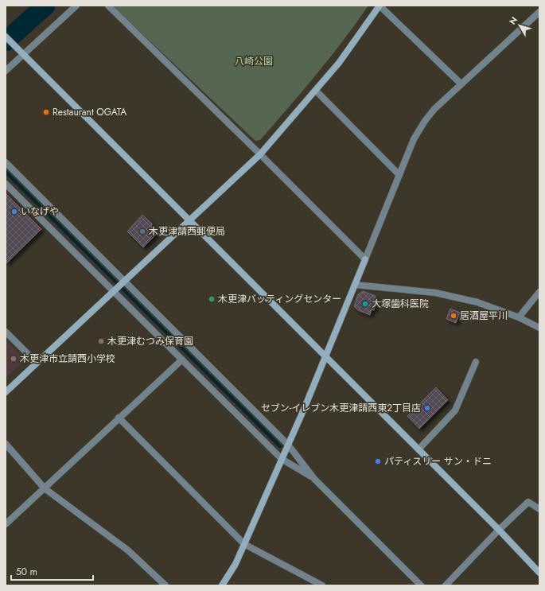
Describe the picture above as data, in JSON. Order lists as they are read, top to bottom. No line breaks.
{"parks":["八崎公園"],"places":["Restaurant OGATA","いなげや","木更津請西郵便局","木更津バッティングセンター","大塚歯科医院","居酒屋平川","木更津むつみ保育園","木更津市立請西小学校","セブン-イレブン木更津請西東2丁目店","パティスリー サン・ドニ"],"scale_bar":"50 m","north":"top left"}
